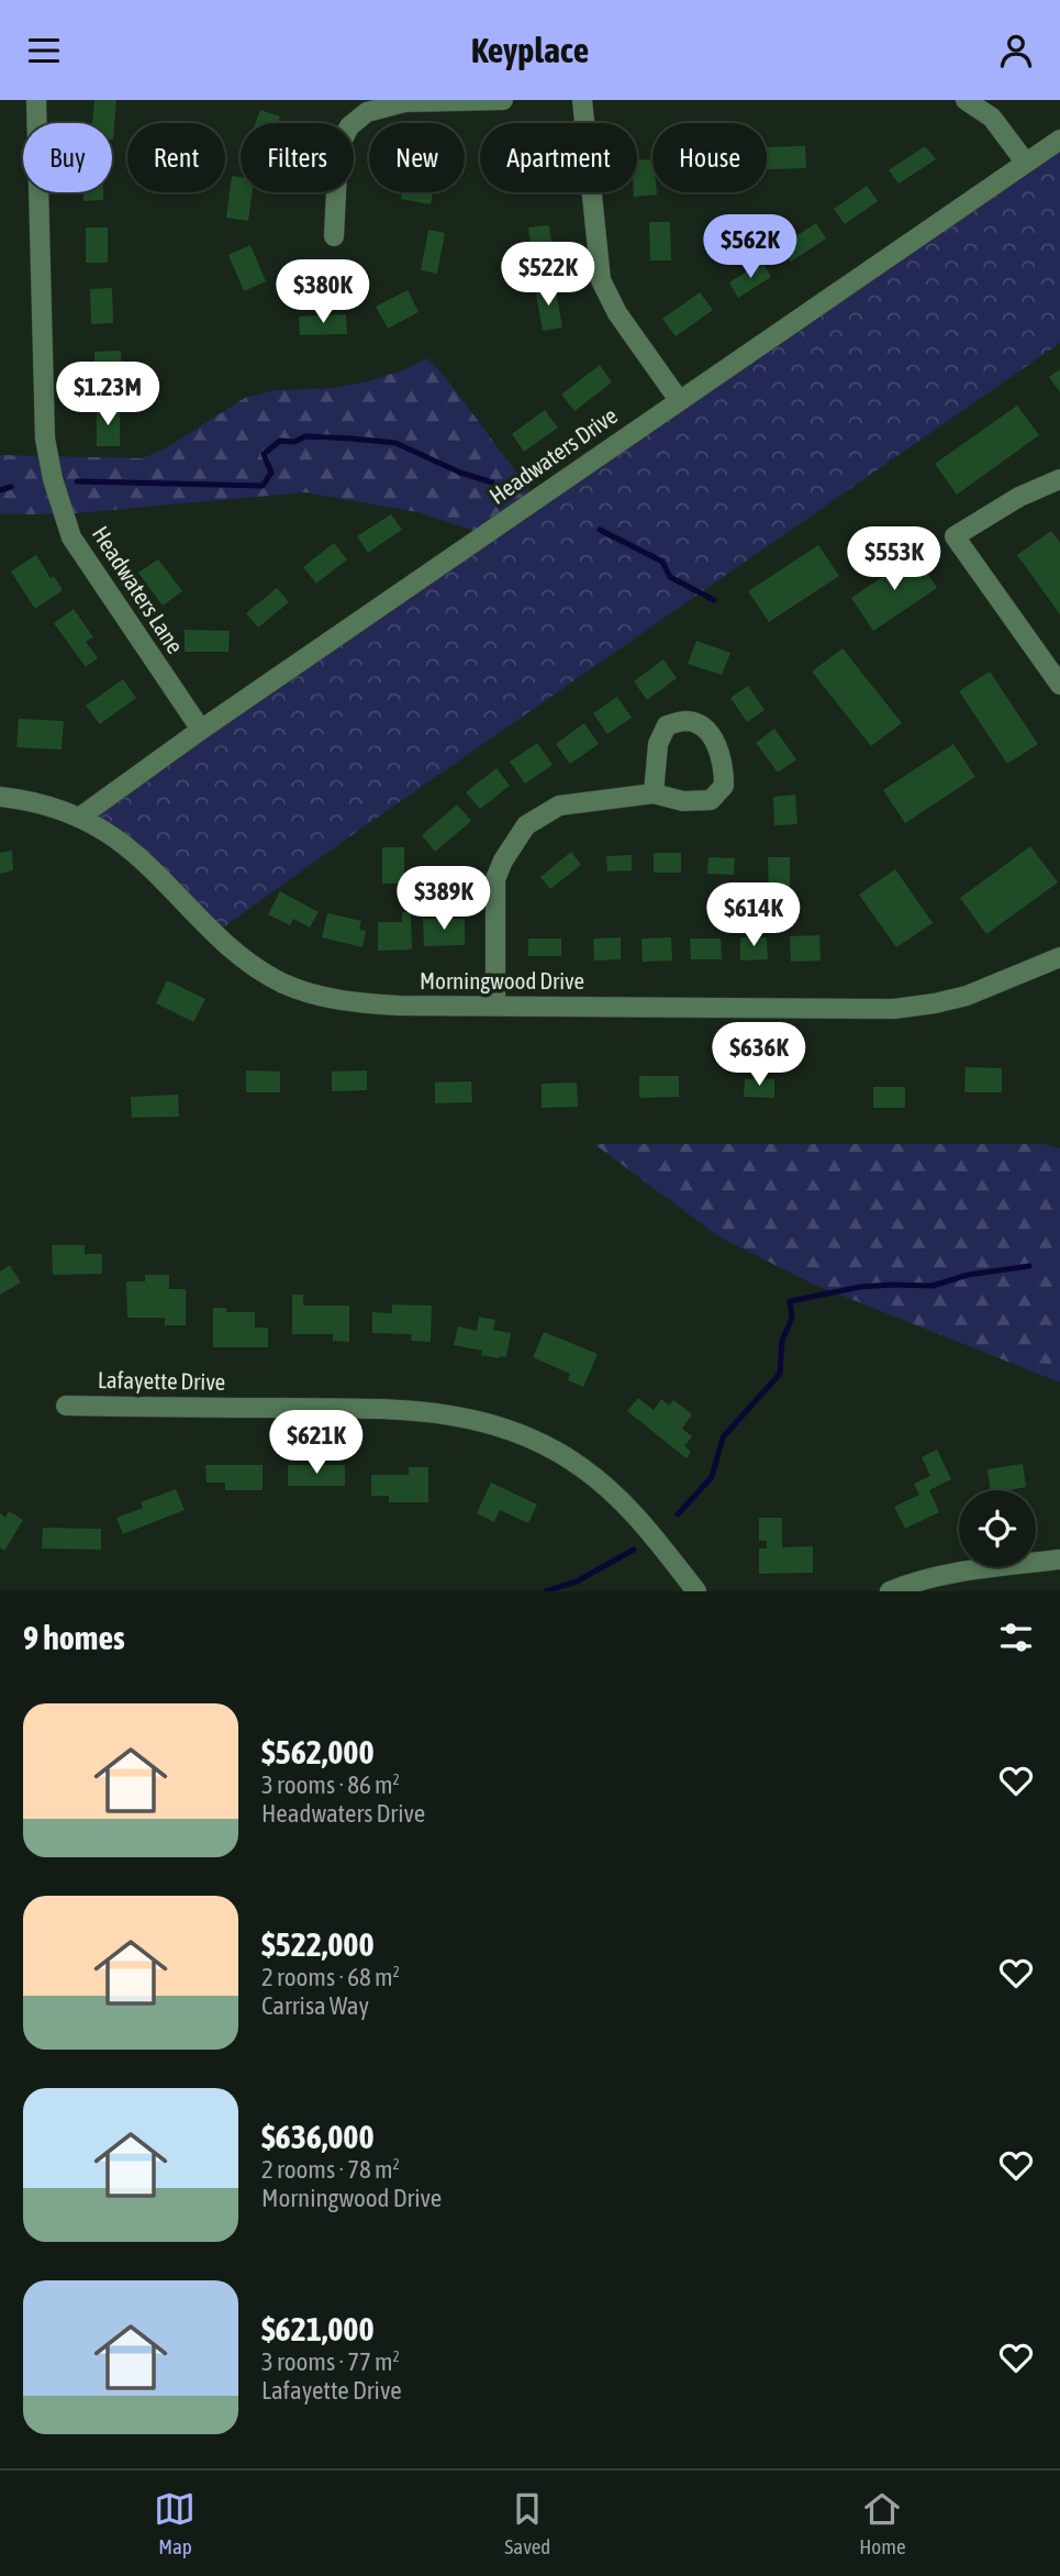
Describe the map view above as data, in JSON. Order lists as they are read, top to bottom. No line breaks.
{"streets":{"street":["Headwaters Drive","Headwaters Lane","Morningwood Drive","Lafayette Drive"]},"crossings":[["Headwaters Drive","Headwaters Lane"],["Headwaters Drive","Morningwood Drive"]],"page":{"header":"Keyplace","chip":["Buy","Rent","Filters","New","Apartment","House"],"price":["$562K","$522K","$380K","$1.23M","$553K","$389K","$614K","$636K","$621K"],"heading":"9 homes","list":[{"name":"$562,000","note":"3 rooms · 86 m² · Headwaters Drive"},{"name":"$522,000","note":"2 rooms · 68 m² · Carrisa Way"},{"name":"$636,000","note":"2 rooms · 78 m² · Morningwood Drive"},{"name":"$621,000","note":"3 rooms · 77 m² · Lafayette Drive"}],"tabs":["Map","Saved","Home"]}}
